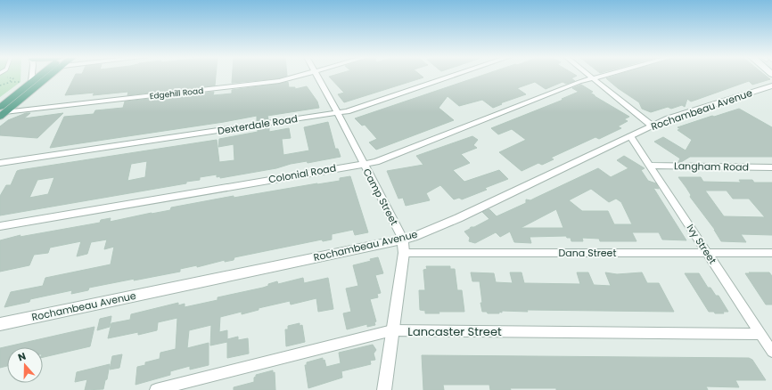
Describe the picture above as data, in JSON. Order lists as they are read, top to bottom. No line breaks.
{"streets":{"street":["Edgehill Road","Rochambeau Avenue","Dexterdale Road","Langham Road","Colonial Road","Camp Street","Ivy Street","Dana Street","Lancaster Street"]},"crossings":[["Rochambeau Avenue","Camp Street"],["Rochambeau Avenue","Ivy Street"],["Dexterdale Road","Camp Street"],["Langham Road","Ivy Street"],["Colonial Road","Camp Street"],["Camp Street","Dana Street"],["Camp Street","Lancaster Street"],["Ivy Street","Dana Street"],["Ivy Street","Lancaster Street"]],"north":"top"}
